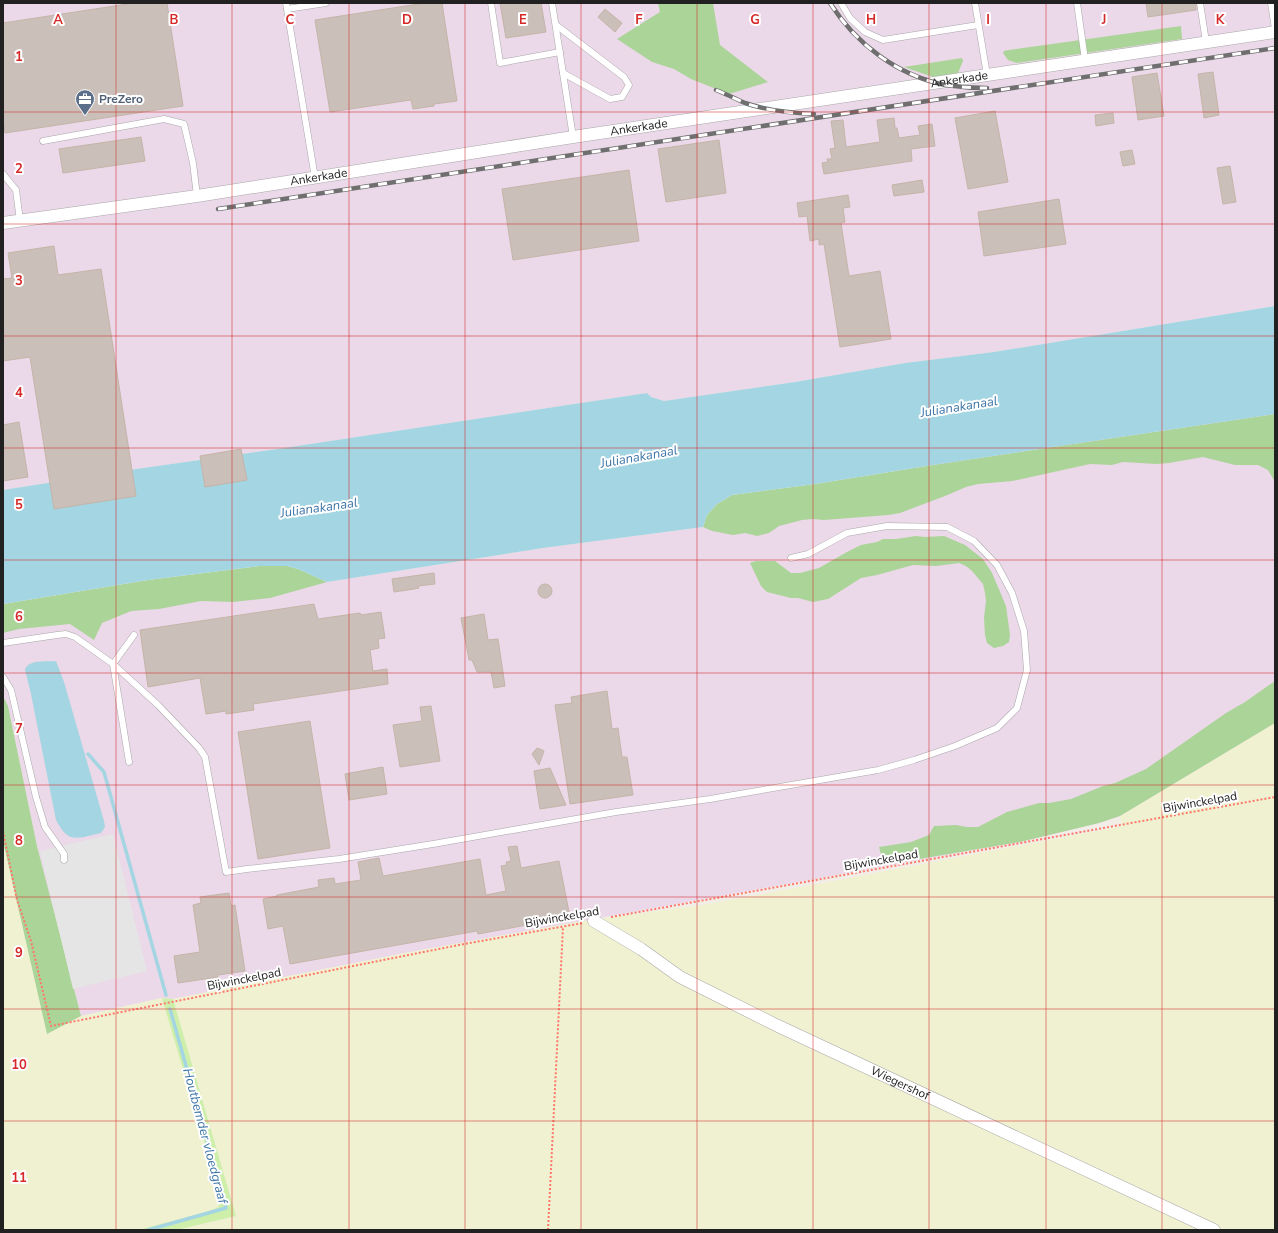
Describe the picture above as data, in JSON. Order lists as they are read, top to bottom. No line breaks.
{"streets":{"street":["Ankerkade","Wiegershof"],"path":["Bijwinckelpad"]},"crossings":[["Bijwinckelpad","Wiegershof"]],"water":["Julianakanaal","Houtbemder vloedgraaf"],"places":{"office":["PreZero"]},"grid":{"columns":["A","B","C","D","E","F","G","H","I","J","K"],"rows":["1","2","3","4","5","6","7","8","9","10","11"]}}
